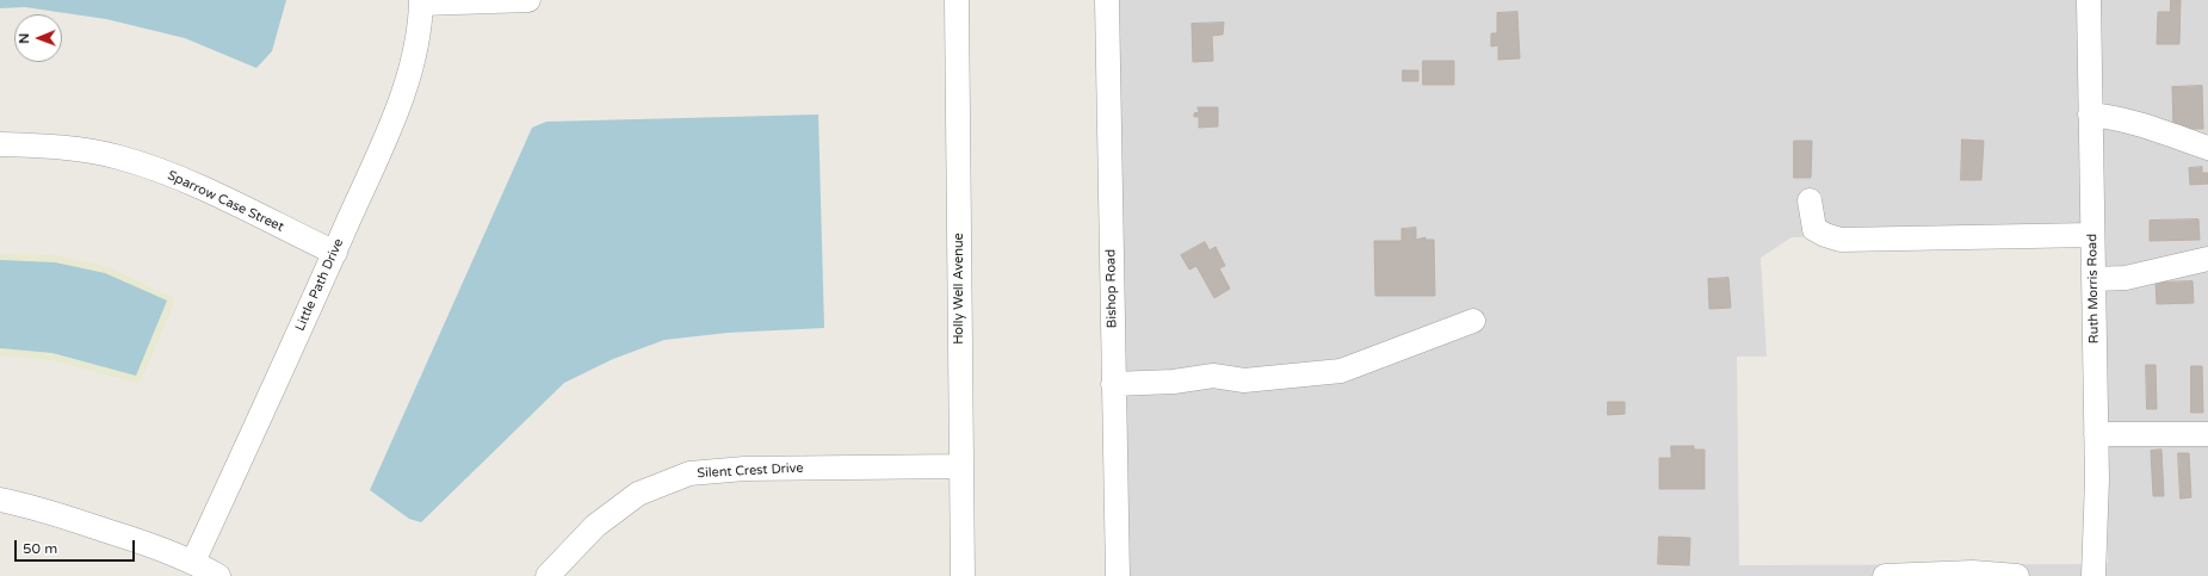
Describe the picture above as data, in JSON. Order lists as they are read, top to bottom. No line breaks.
{"streets":{"street":["Sparrow Case Street","Little Path Drive","Holly Well Avenue","Bishop Road","Ruth Morris Road","Silent Crest Drive"]},"crossings":[["Sparrow Case Street","Little Path Drive"],["Holly Well Avenue","Silent Crest Drive"]],"scale_bar":"50 m","north":"left"}
